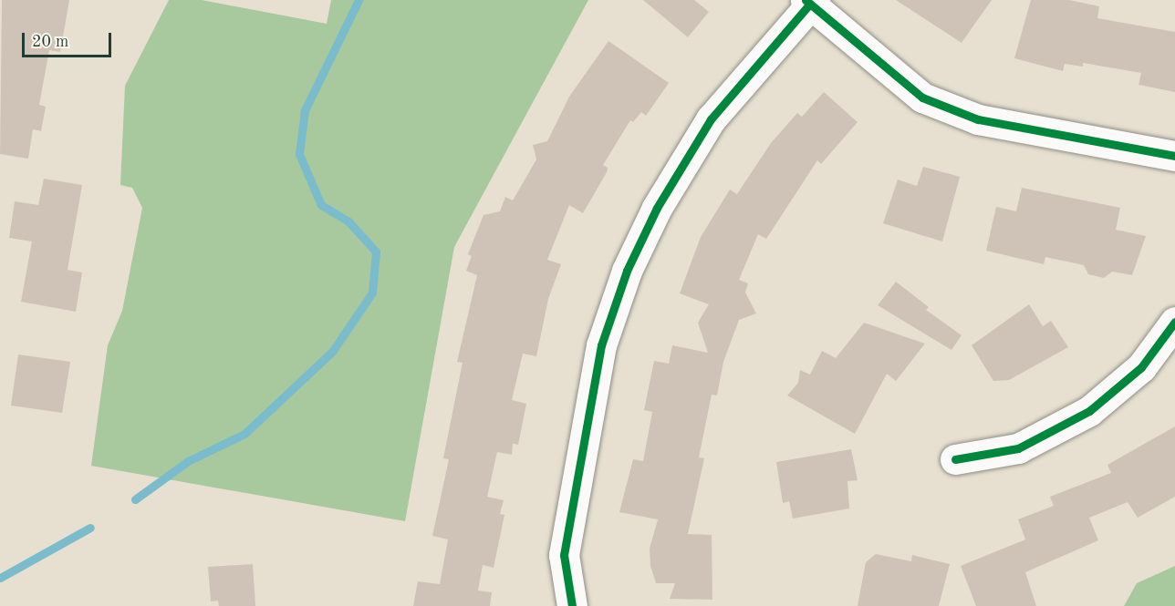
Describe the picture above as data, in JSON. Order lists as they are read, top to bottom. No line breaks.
{"scale_bar":"20 m"}
